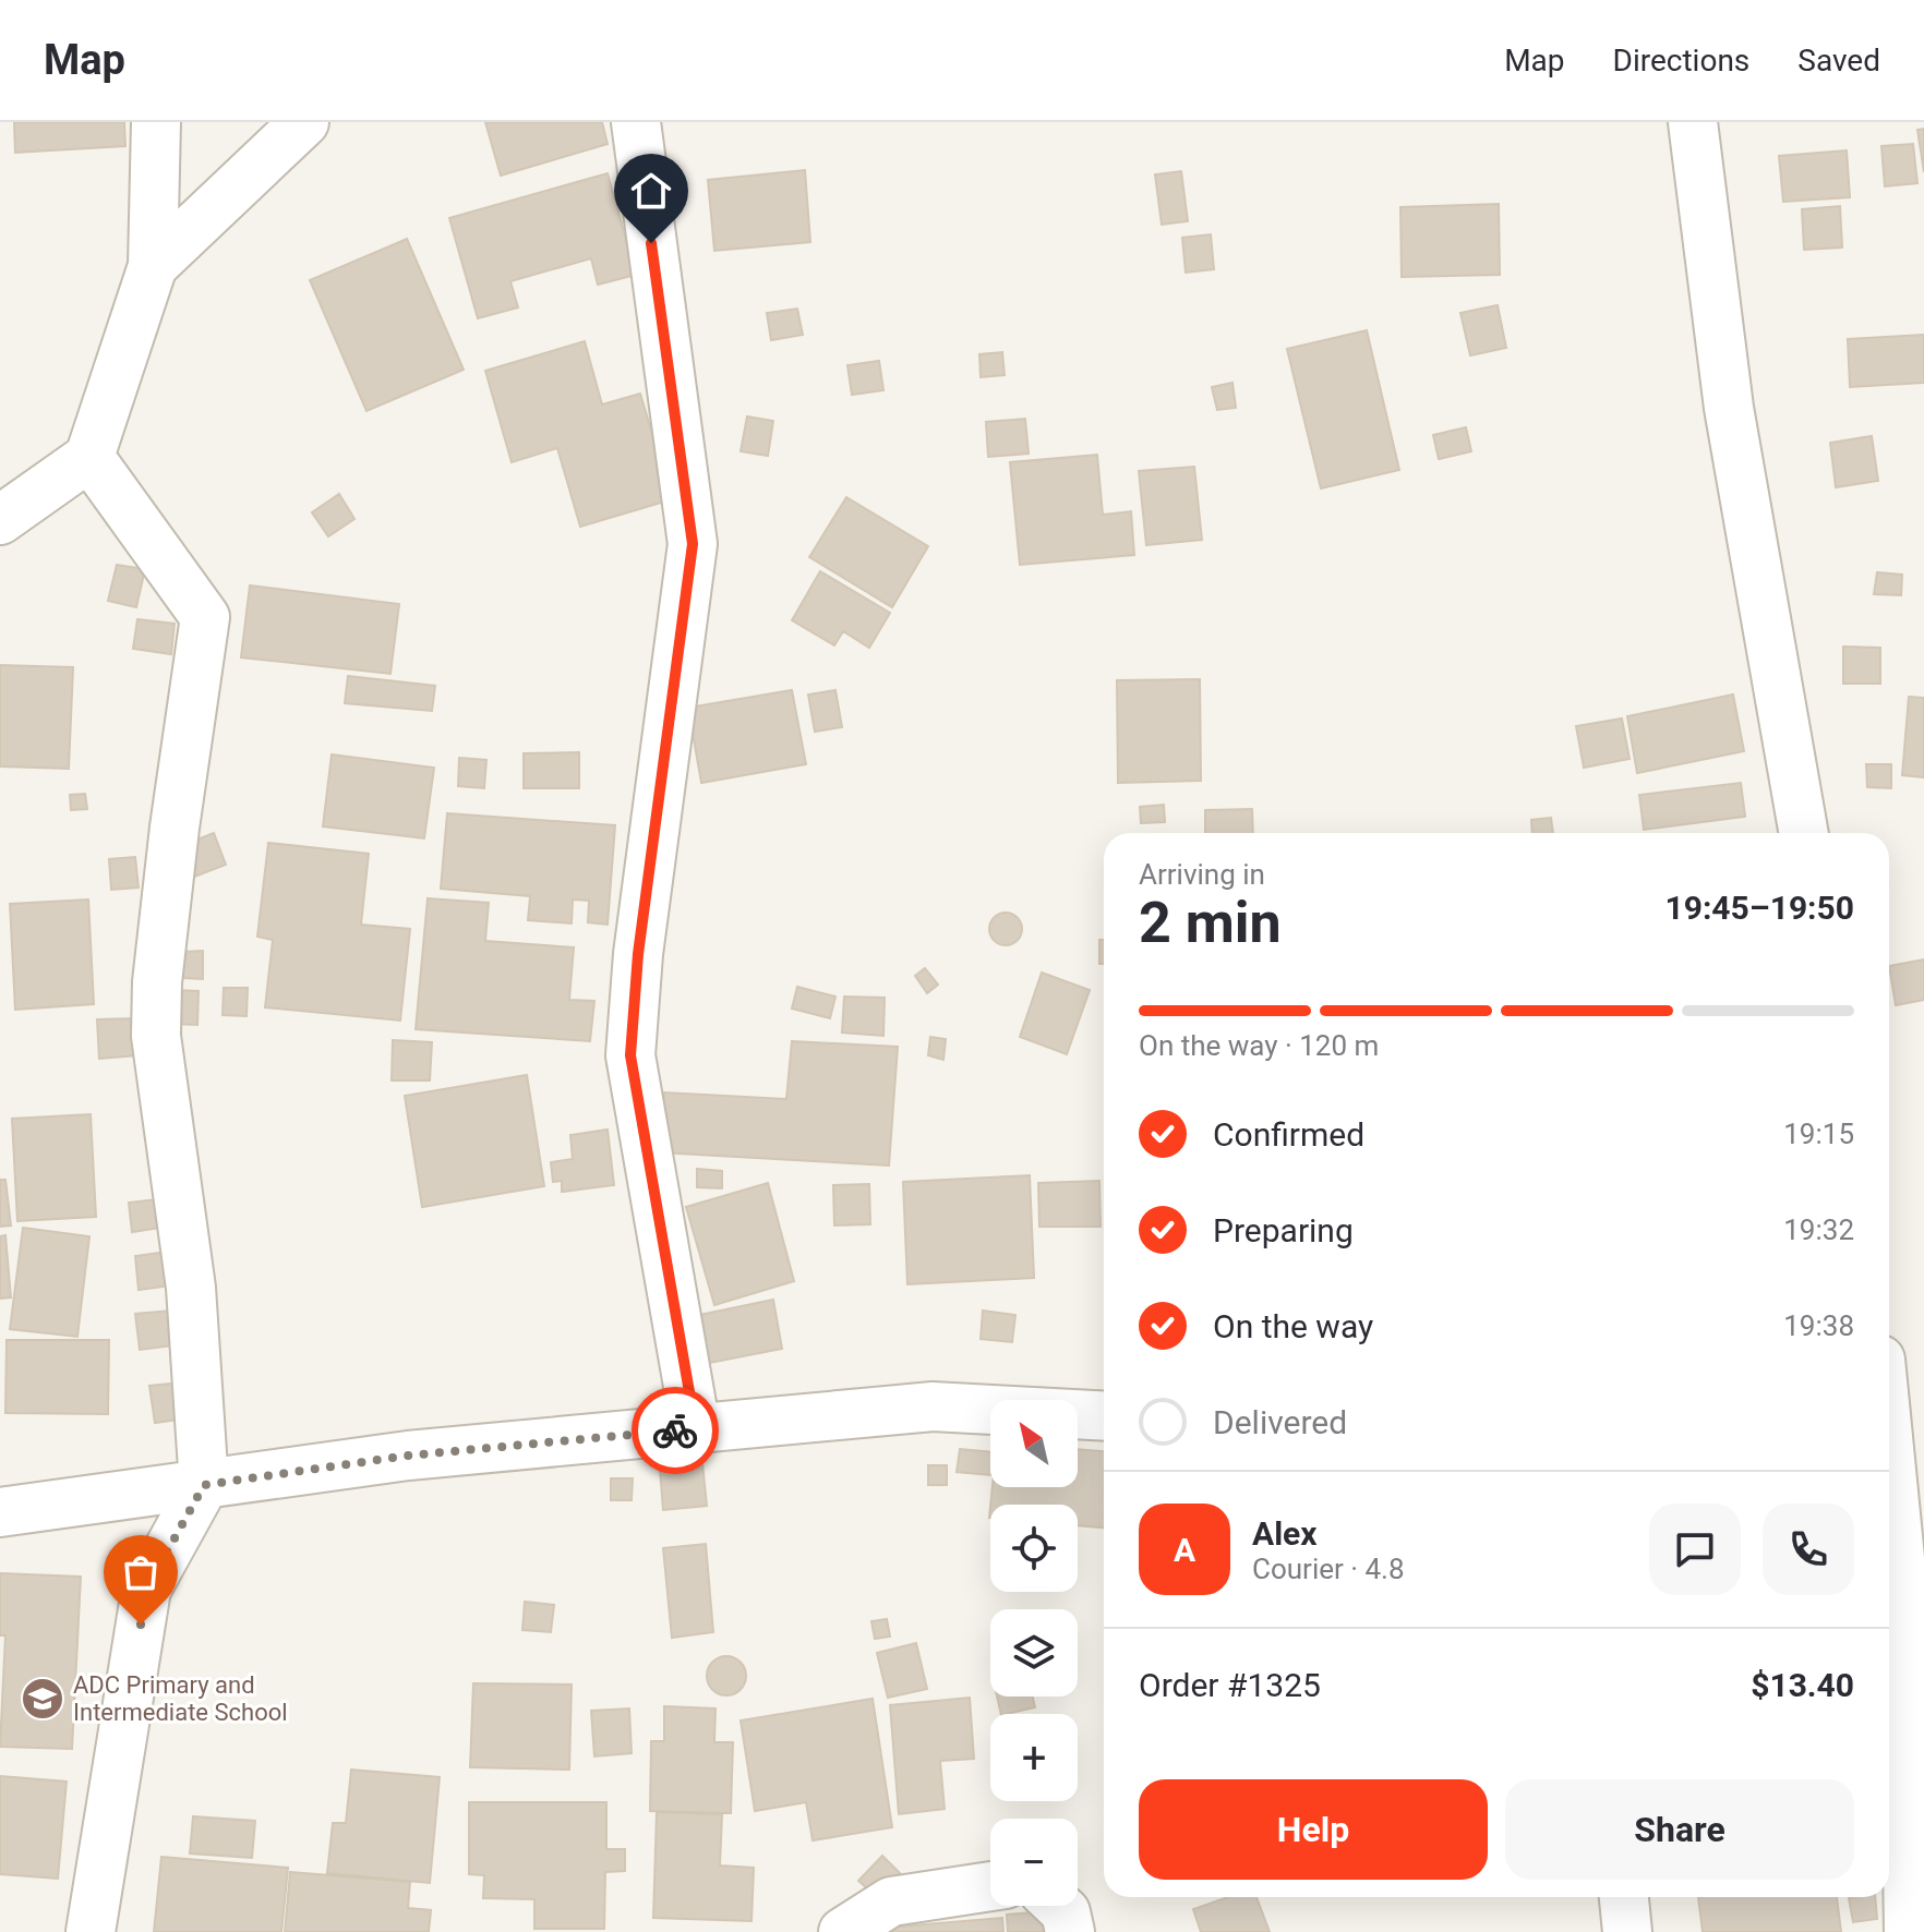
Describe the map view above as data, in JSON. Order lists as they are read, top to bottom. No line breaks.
{"places":{"school or university":["ADC Primary and Intermediate School"]},"north":"top left","page":{"header":"Map","nav":["Map","Directions","Saved"],"heading":["2 min","Arriving in","19:45–19:50"],"panel":["Alex","Courier · 4.8","Order #1325","$13.40"],"bar":"On the way · 120 m","list":[["Confirmed","19:15"],["Preparing","19:32"],["On the way","19:38"],"Delivered"],"map_buttons":["+","−"],"round":"A","buttons":["Help","Share"]}}
